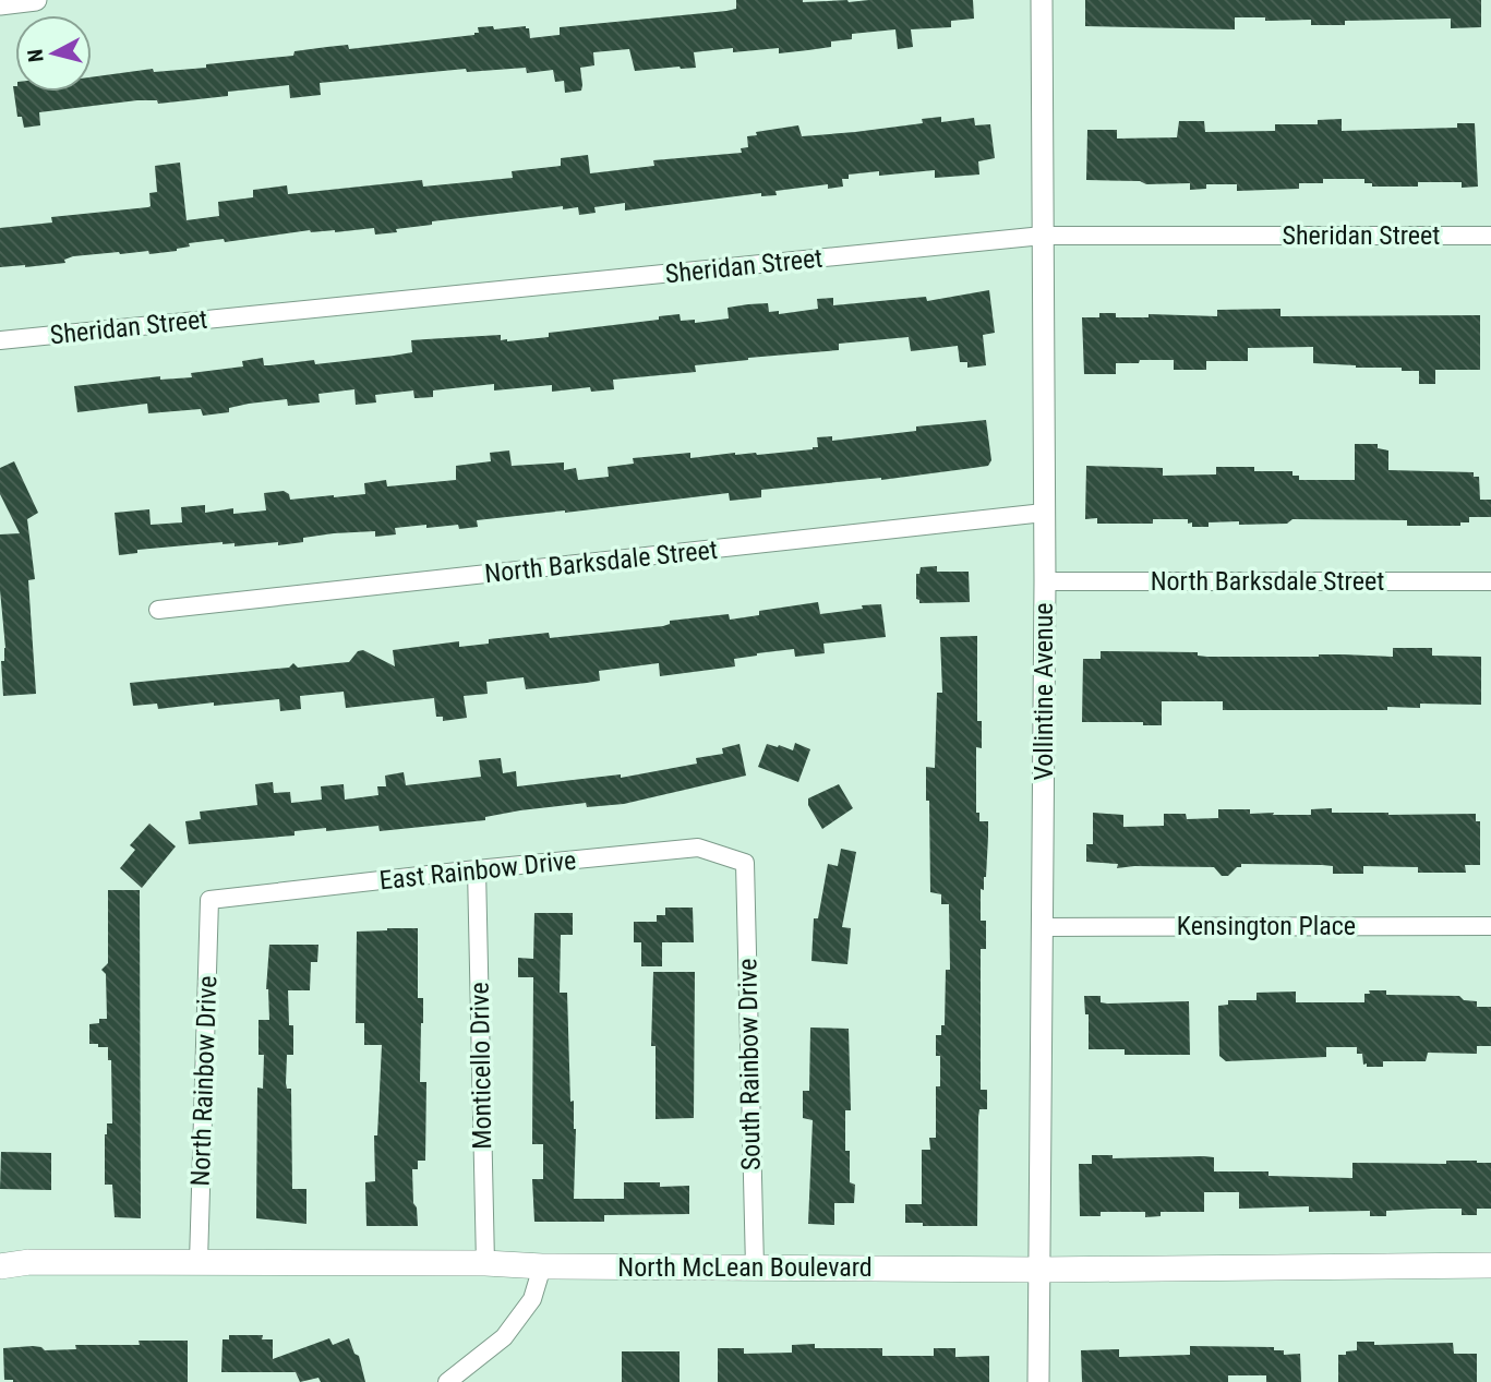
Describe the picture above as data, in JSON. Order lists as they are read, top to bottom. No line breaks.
{"streets":{"main road":["North McLean Boulevard"],"street":["Sheridan Street","North Barksdale Street","Vollintine Avenue","East Rainbow Drive","Kensington Place","South Rainbow Drive","Monticello Drive","North Rainbow Drive"]},"crossings":[["Sheridan Street","Vollintine Avenue"],["North Barksdale Street","Vollintine Avenue"],["Vollintine Avenue","Kensington Place"],["Vollintine Avenue","North McLean Boulevard"],["East Rainbow Drive","South Rainbow Drive"],["East Rainbow Drive","Monticello Drive"],["East Rainbow Drive","North Rainbow Drive"],["South Rainbow Drive","North McLean Boulevard"],["Monticello Drive","North McLean Boulevard"],["North Rainbow Drive","North McLean Boulevard"]],"north":"left"}
